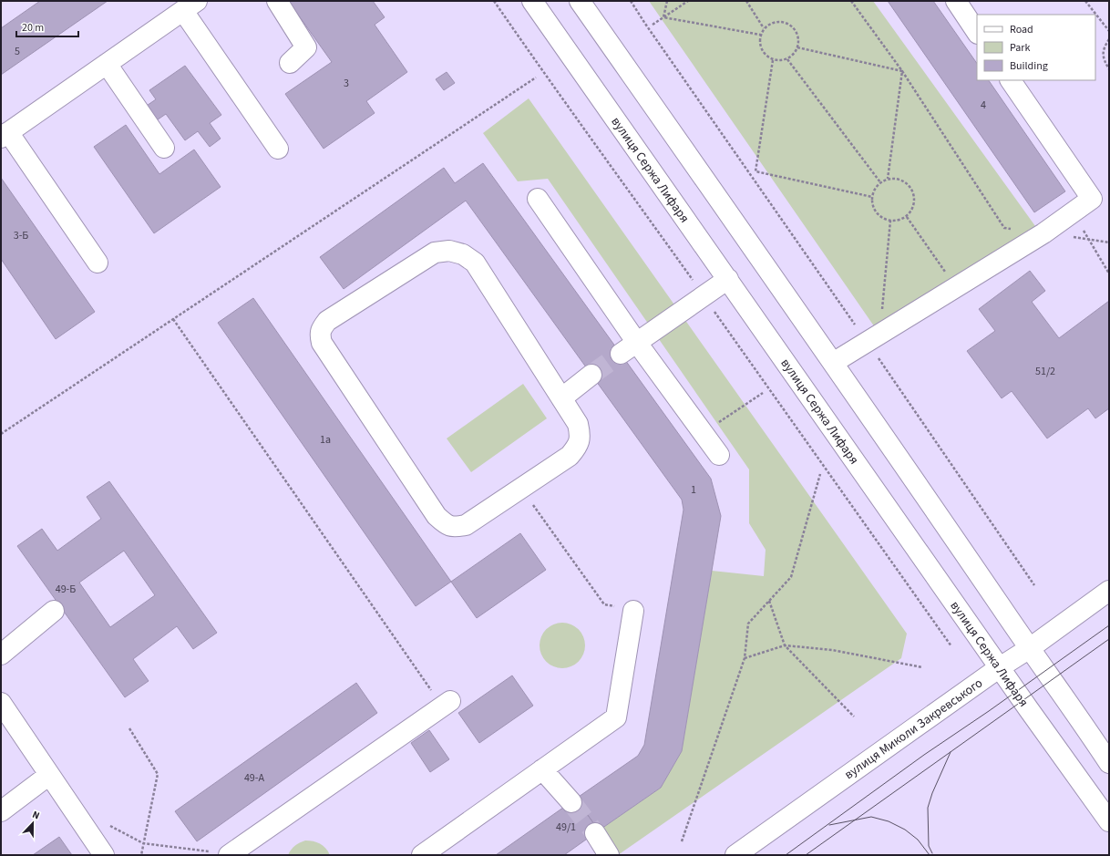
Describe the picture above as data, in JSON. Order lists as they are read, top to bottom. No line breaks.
{"streets":{"street":["вулиця Сержа Лифаря","вулиця Миколи Закревського"]},"crossings":[["вулиця Сержа Лифаря","вулиця Миколи Закревського"]],"house_numbers":["5","3","4","3-Б","51/2","1а","1","49-Б","49-А","49/1"],"legend":["Road","Park","Building"],"scale_bar":"20 m","north":"top"}
